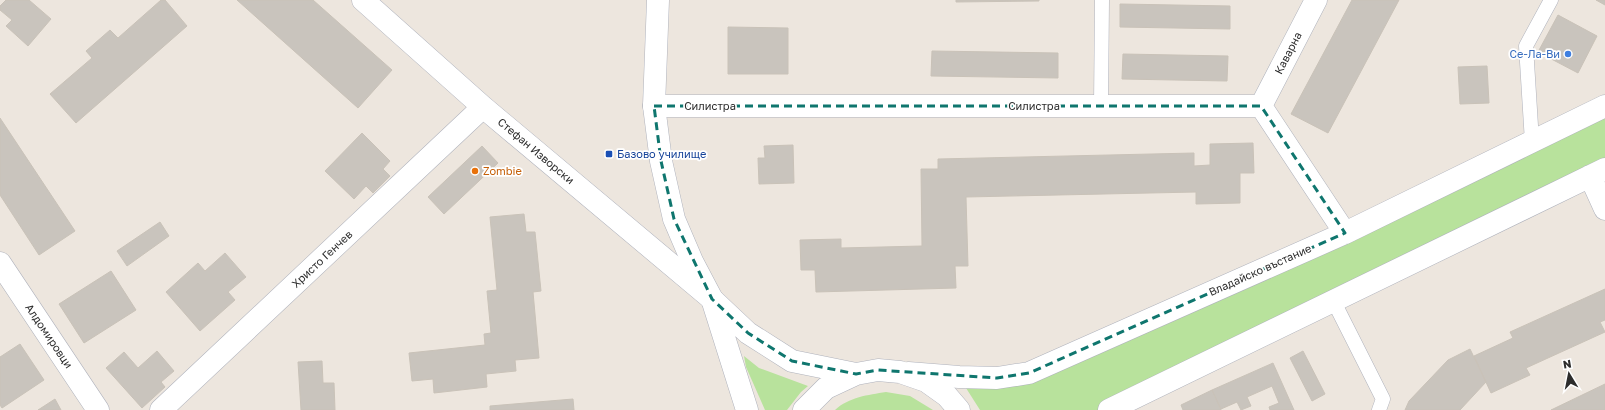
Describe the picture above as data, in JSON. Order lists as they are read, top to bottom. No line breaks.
{"streets":{"street":["Каварна","Силистра","Стефан Изворски","Христо Генчев","Владайско въстание","Алдомировци"]},"crossings":[["Каварна","Силистра"],["Стефан Изворски","Христо Генчев"]],"places":{"other":["Се-Ла-Ви","Zombie"],"transit":["Базово училище"]},"north":"top"}
